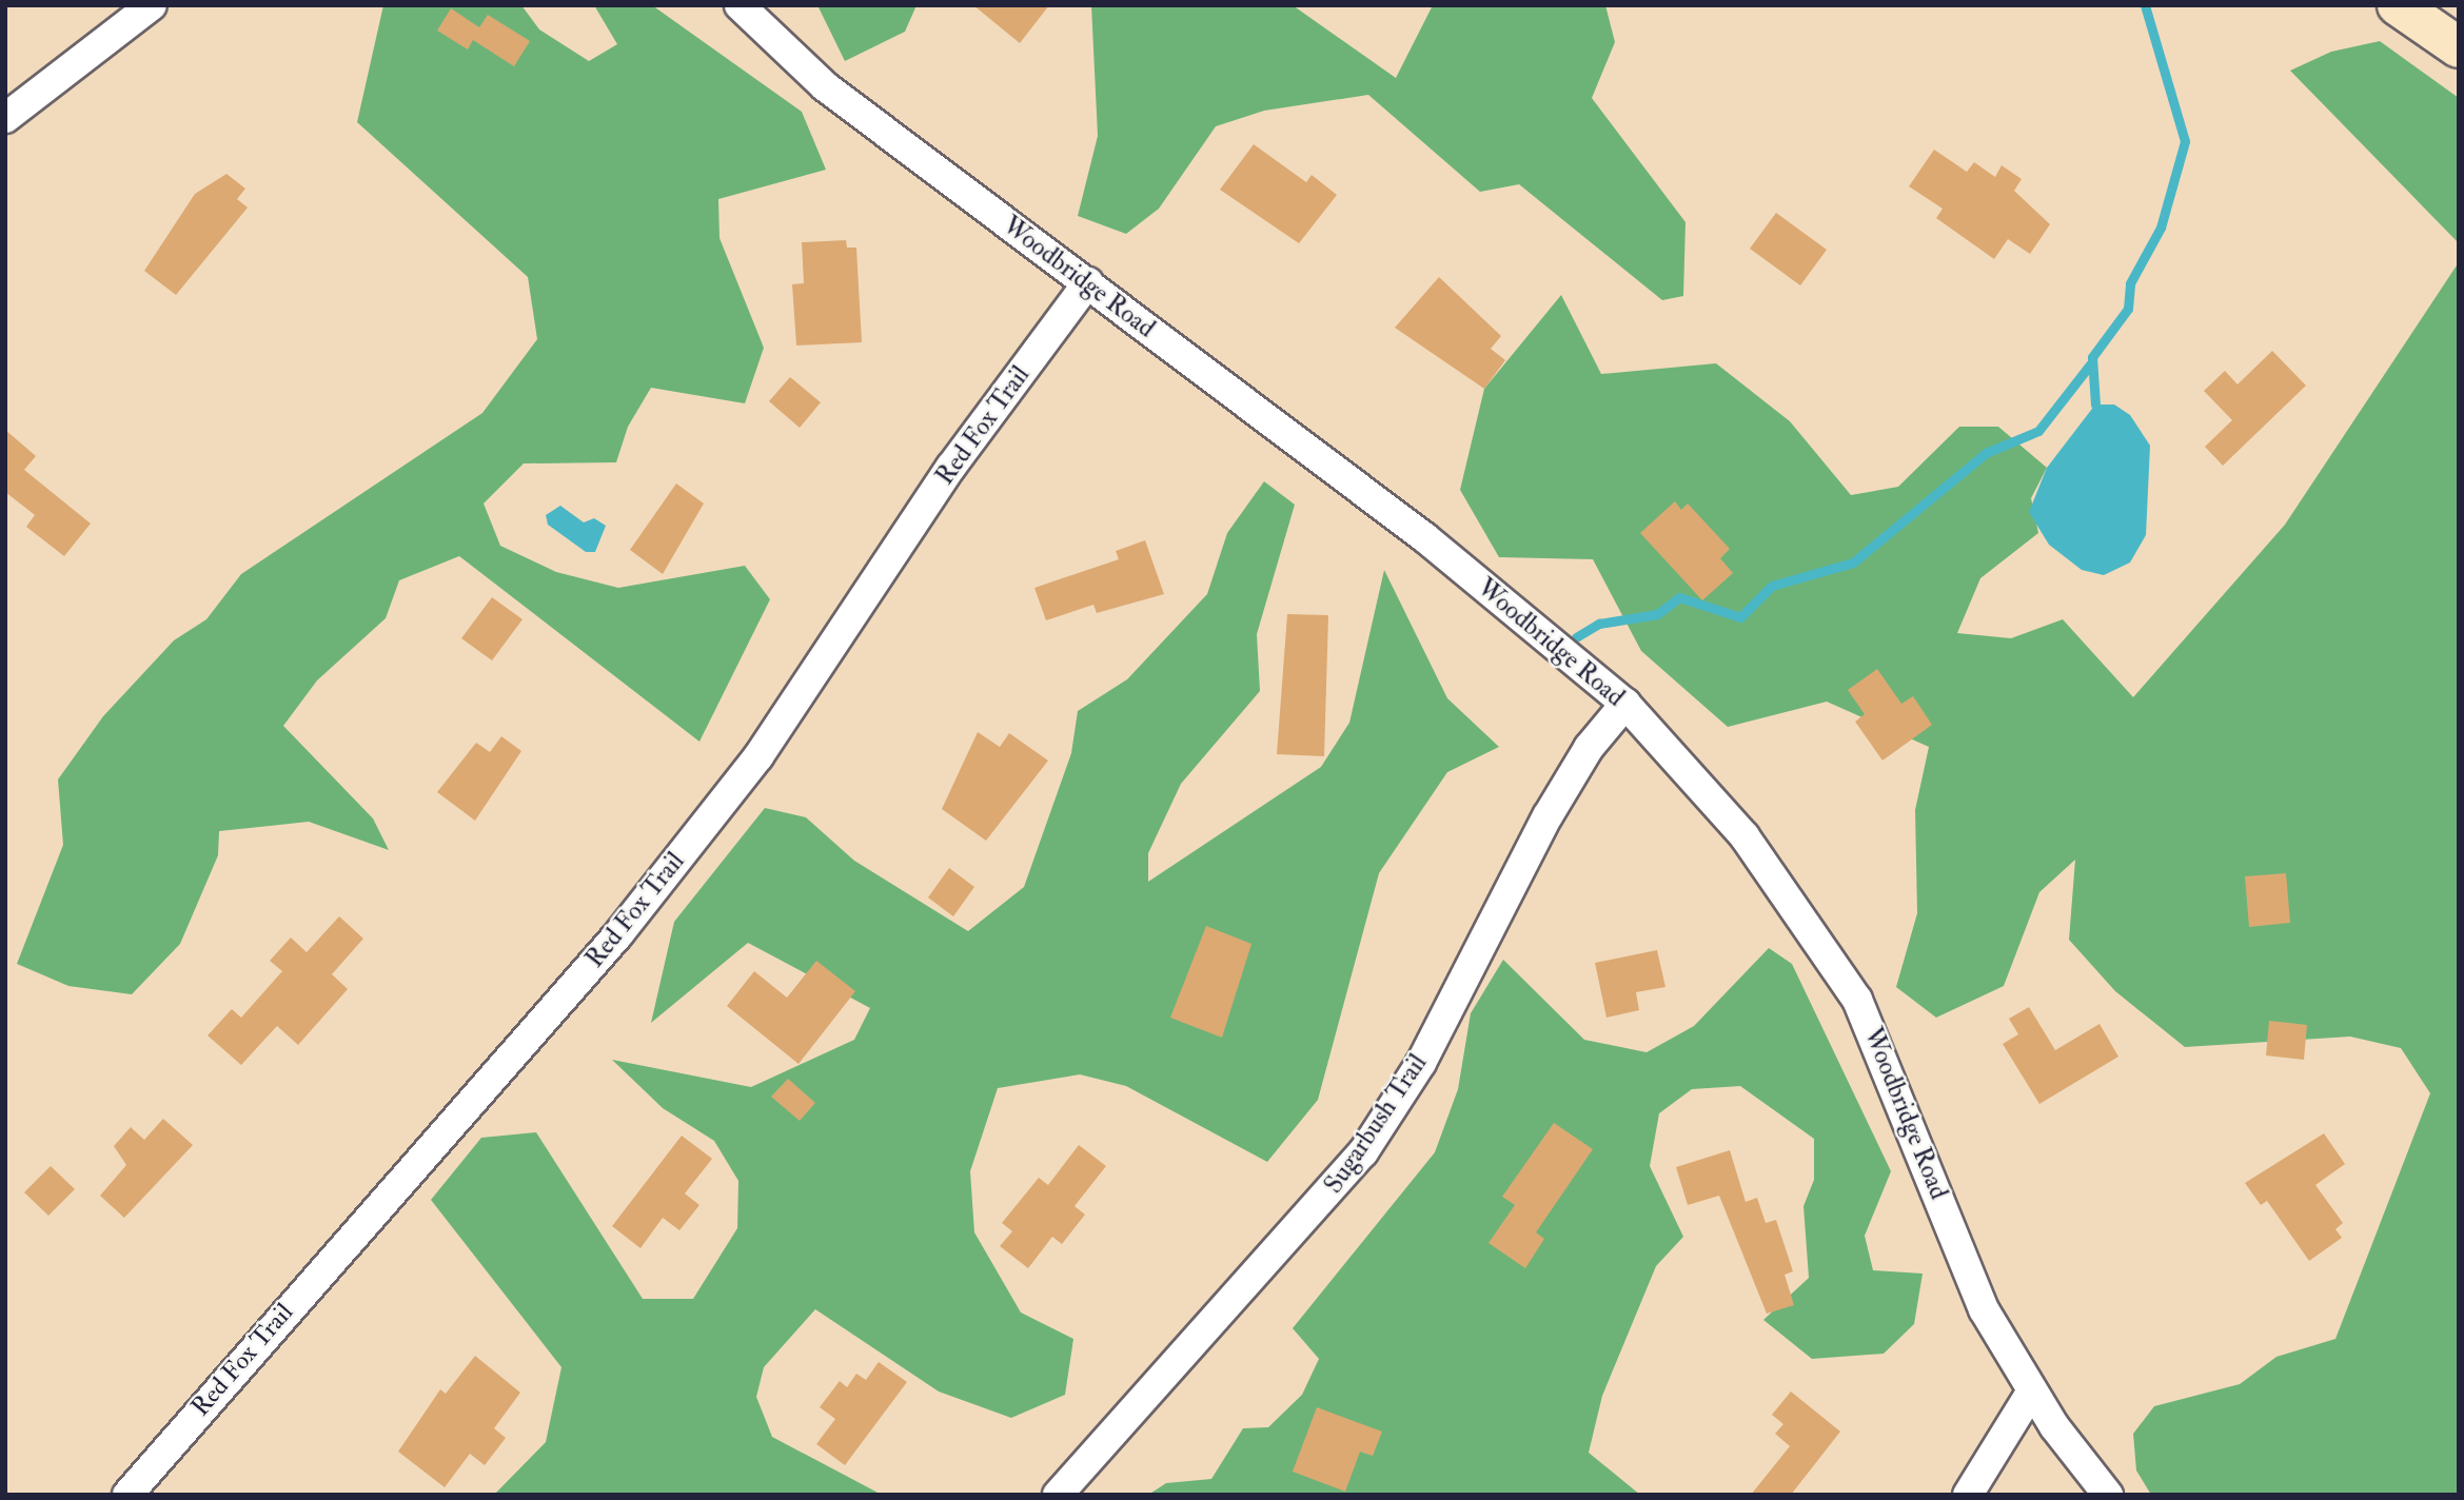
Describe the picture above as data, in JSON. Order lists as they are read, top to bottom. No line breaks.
{"streets":{"street":["Woodbridge Road","Red Fox Trail","Sugarbush Trail"]},"crossings":[["Woodbridge Road","Red Fox Trail"],["Woodbridge Road","Sugarbush Trail"]]}
